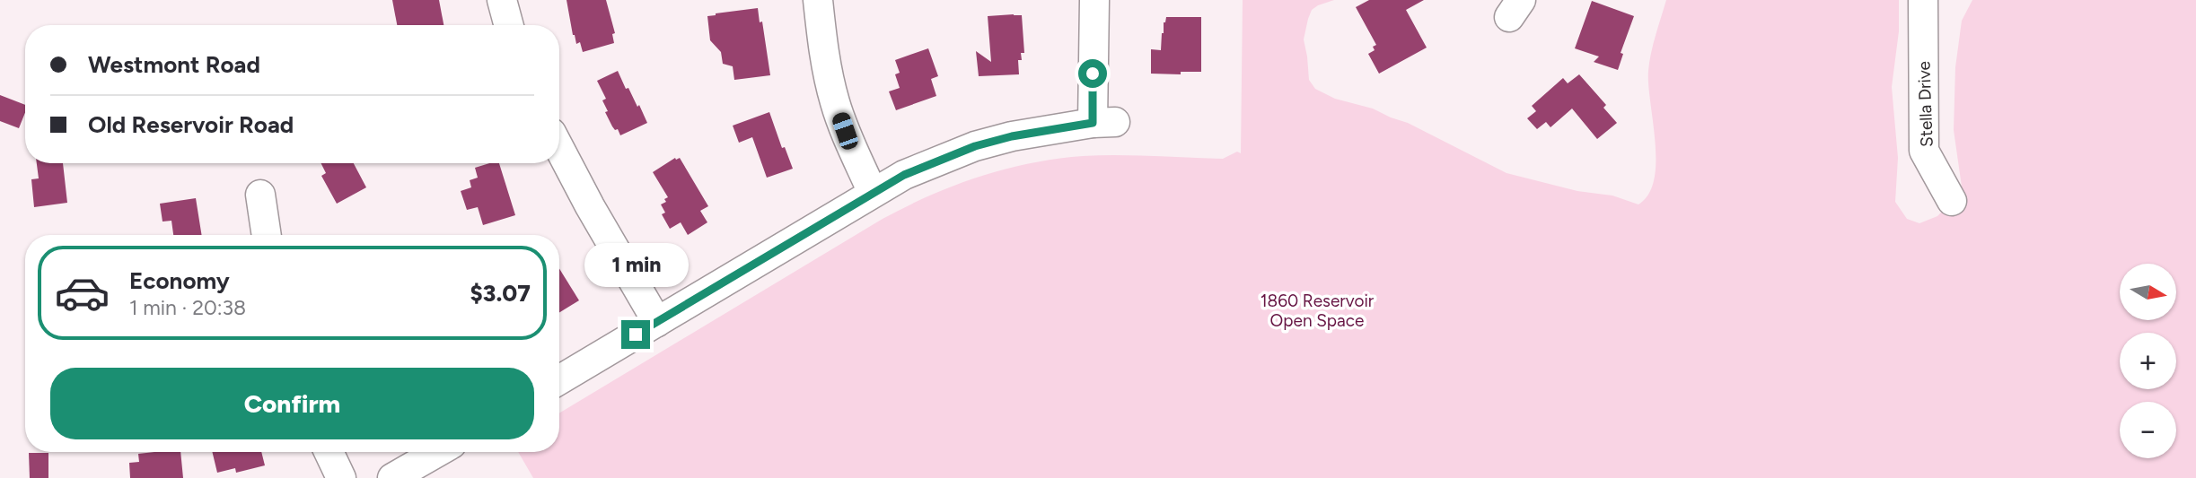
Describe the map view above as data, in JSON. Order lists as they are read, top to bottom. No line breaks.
{"streets":{"street":["Stella Drive"]},"parks":["1860 Reservoir Open Space"],"north":"right","page":{"banner":["Westmont Road","Old Reservoir Road"],"bubble":"1 min","list":[{"name":"Economy","note":"1 min · 20:38","value":"$3.07"}],"map_buttons":["+","−"],"buttons":"Confirm"}}
